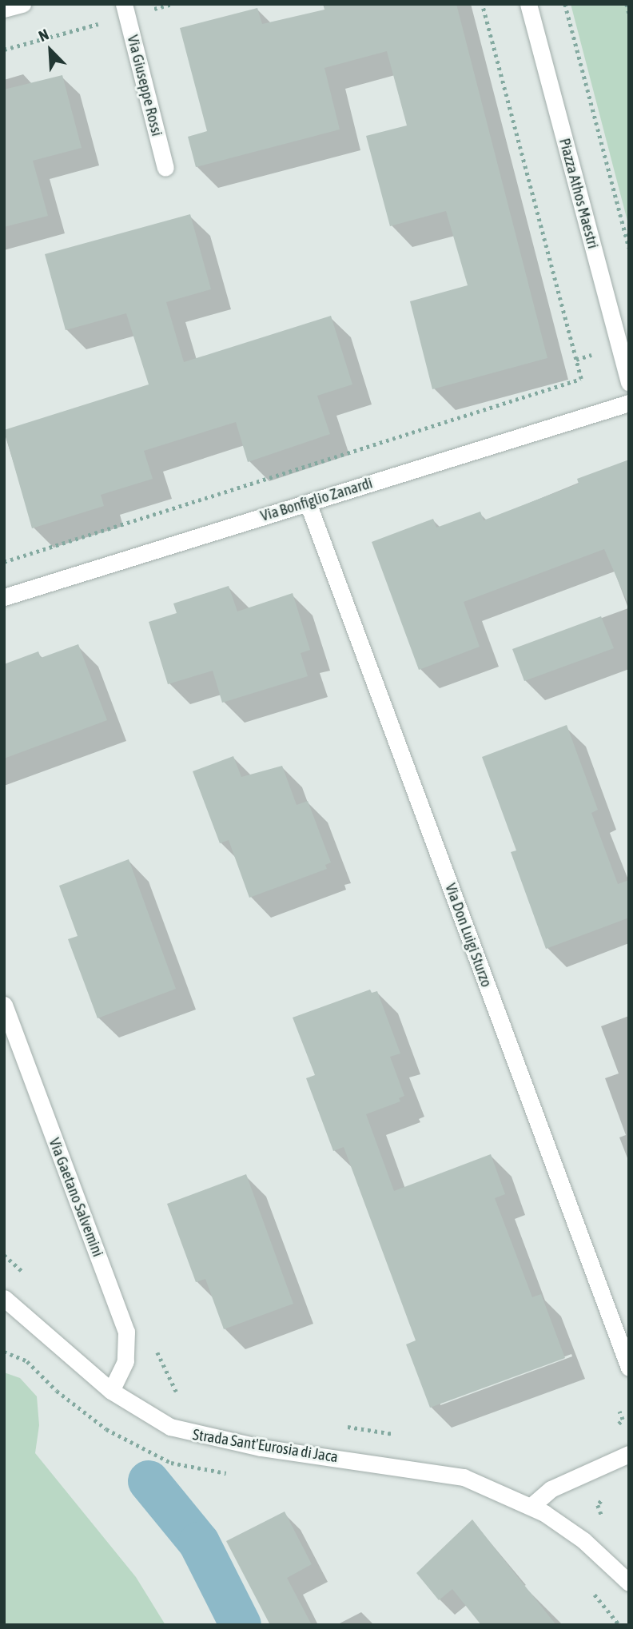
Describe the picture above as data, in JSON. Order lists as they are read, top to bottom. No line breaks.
{"streets":{"street":["Via Giuseppe Rossi","Piazza Athos Maestri","Via Bonfiglio Zanardi","Via Don Luigi Sturzo","Via Gaetano Salvemini","Strada Sant'Eurosia di Jaca"]},"crossings":[["Via Bonfiglio Zanardi","Via Don Luigi Sturzo"],["Via Gaetano Salvemini","Strada Sant'Eurosia di Jaca"]],"north":"top left"}
